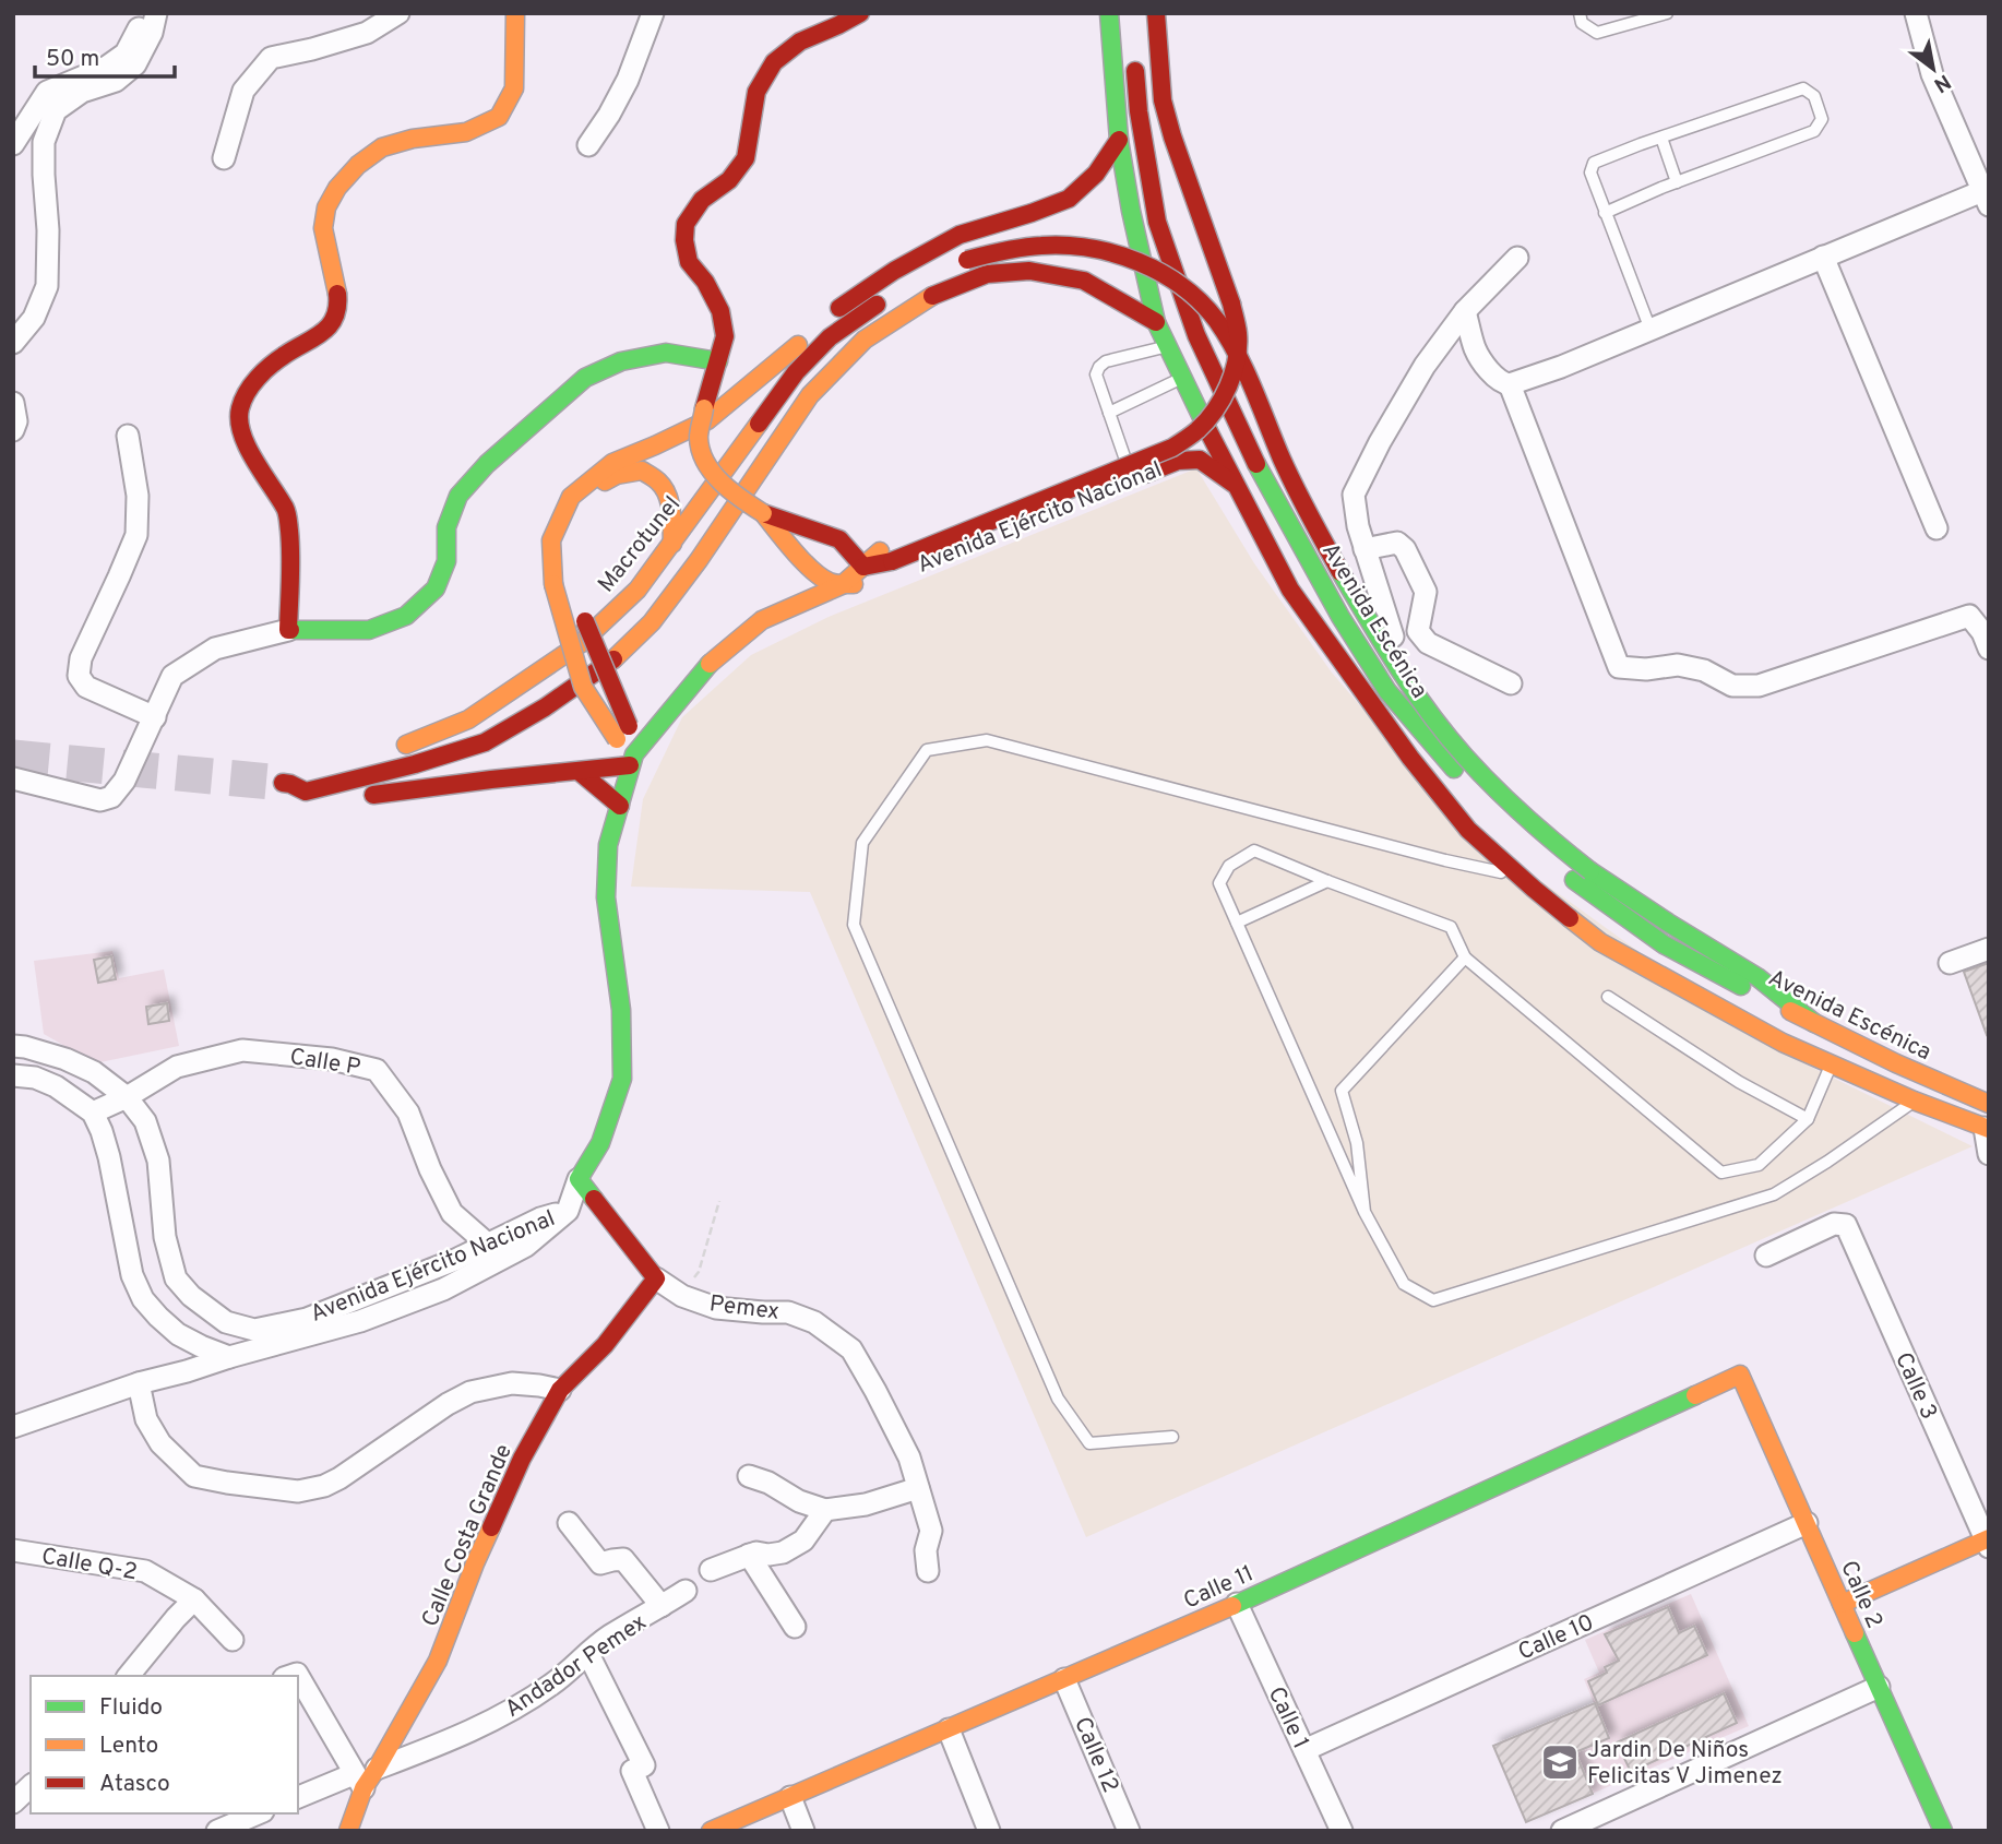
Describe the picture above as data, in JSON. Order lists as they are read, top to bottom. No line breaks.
{"streets":{"main road":["Avenida Ejército Nacional","Macrotunel","Avenida Escénica","Pemex","Calle Costa Grande","Calle 11","Calle 2"],"street":["Calle P","Calle 3","Calle Q-2","Calle 10","Andador Pemex","Calle 1","Calle 12"]},"crossings":[["Avenida Ejército Nacional","Calle P"],["Avenida Ejército Nacional","Pemex"],["Pemex","Calle Costa Grande"],["Calle Costa Grande","Andador Pemex"],["Calle 11","Calle 2"],["Calle 11","Calle 1"],["Calle 11","Calle 12"],["Calle 2","Calle 10"],["Calle 10","Calle 1"]],"places":{"school or university":["Jardin De Niños Felicitas V Jimenez"]},"legend":["Fluido","Lento","Atasco"],"scale_bar":"50 m","north":"bottom right"}
